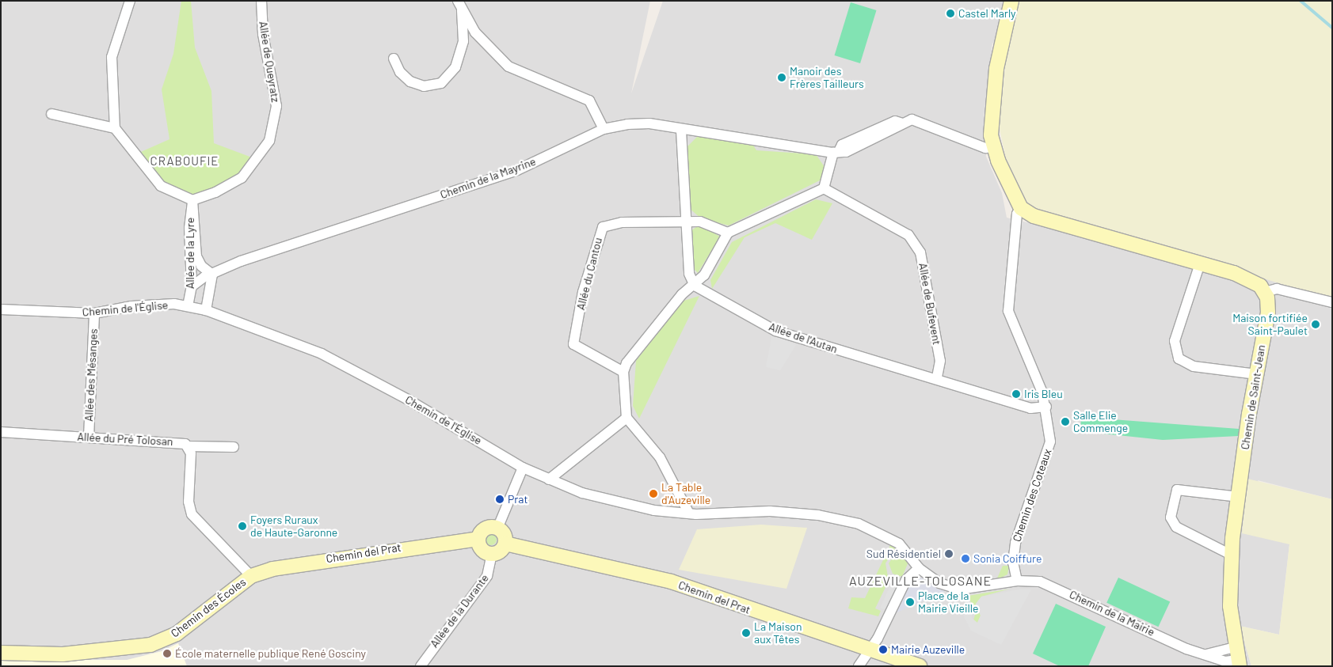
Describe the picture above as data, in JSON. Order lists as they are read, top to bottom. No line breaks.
{"streets":{"street":["Allée de Queyratz","Chemin de la Mayrine","Allée de la Lyre","Allée du Cantou","Allée de Bufevent","Chemin de l'Église","Allée de l'Autan","Allée des Mésanges","Chemin de Saint-Jean","Allée du Pré Tolosan","Chemin des Coteaux","Chemin del Prat","Chemin des Écoles","Allée de la Durante","Chemin de la Mairie"]},"crossings":[["Allée de Queyratz","Allée de la Lyre"],["Chemin de la Mayrine","Allée de la Lyre"],["Allée de la Lyre","Chemin de l'Église"],["Allée de Bufevent","Allée de l'Autan"],["Chemin de l'Église","Allée des Mésanges"],["Allée de l'Autan","Chemin des Coteaux"],["Allée des Mésanges","Allée du Pré Tolosan"],["Chemin de Saint-Jean","Chemin de la Mairie"],["Allée du Pré Tolosan","Chemin del Prat"],["Allée du Pré Tolosan","Chemin des Écoles"],["Chemin des Coteaux","Chemin de la Mairie"],["Chemin del Prat","Chemin des Écoles"],["Chemin del Prat","Allée de la Durante"]],"districts":["CRABOUFIE","AUZEVILLE-TOLOSANE"],"places":["Castel Marly","Manoir des Frères Tailleurs","Maison fortifiée Saint-Paulet","Iris Bleu","Salle Elie Commenge","La Table d'Auzeville","Prat","Foyers Ruraux de Haute-Garonne","Sud Résidentiel","Sonia Coiffure","Place de la Mairie Vieille","La Maison aux Têtes","Mairie Auzeville","École maternelle publique René Gosciny"]}
